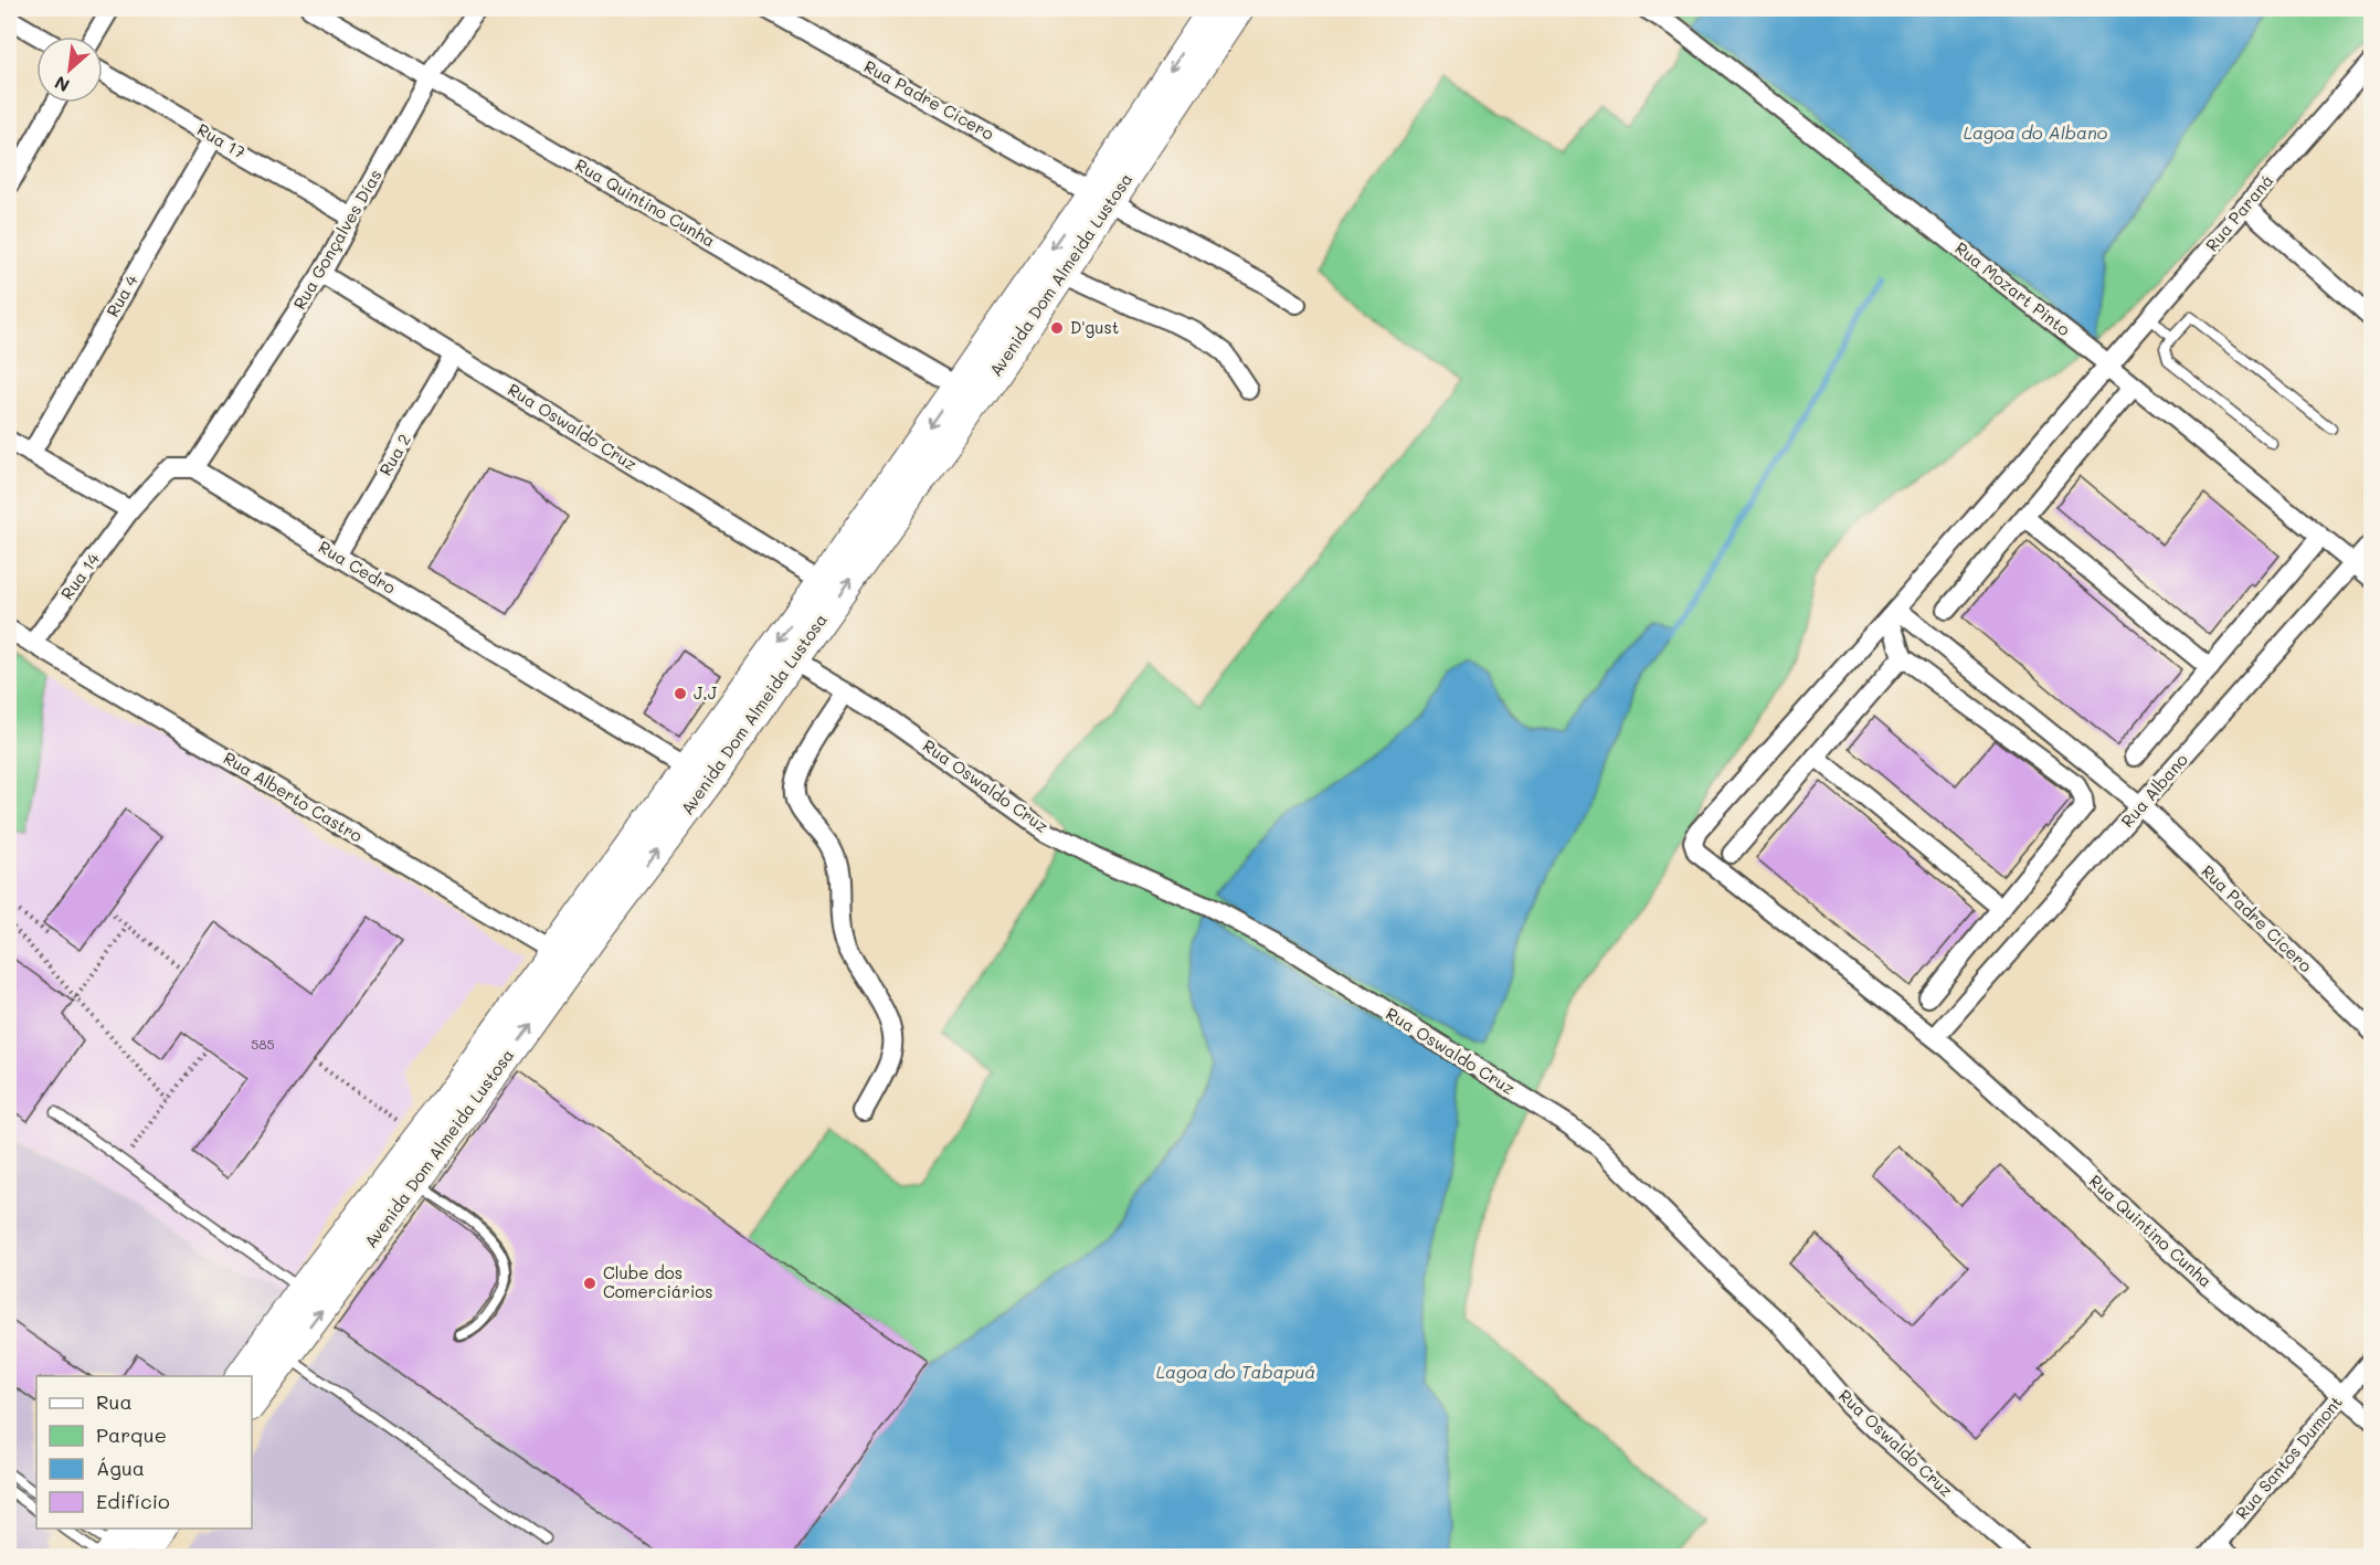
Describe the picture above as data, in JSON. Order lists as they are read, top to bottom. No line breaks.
{"streets":{"main road":["Avenida Dom Almeida Lustosa"],"street":["Rua Padre Cícero","Rua 17","Rua Quintino Cunha","Rua Paraná","Rua Gonçalves Días","Rua Mozart Pinto","Rua 4","Rua Oswaldo Cruz","Rua 2","Rua Cedro","Rua 14","Rua Albano","Rua Alberto Castro","Rua Santos Dumont"]},"crossings":[["Rua Padre Cícero","Rua Quintino Cunha"],["Rua Padre Cícero","Rua Paraná"],["Rua Padre Cícero","Avenida Dom Almeida Lustosa"],["Rua Padre Cícero","Rua Albano"],["Rua 17","Rua Gonçalves Días"],["Rua 17","Rua 4"],["Rua Quintino Cunha","Rua Paraná"],["Rua Quintino Cunha","Rua Gonçalves Días"],["Rua Quintino Cunha","Avenida Dom Almeida Lustosa"],["Rua Quintino Cunha","Rua Albano"],["Rua Quintino Cunha","Rua Santos Dumont"],["Rua Paraná","Rua Mozart Pinto"],["Rua Gonçalves Días","Rua Oswaldo Cruz"],["Rua Gonçalves Días","Rua Cedro"],["Avenida Dom Almeida Lustosa","Rua Oswaldo Cruz"],["Avenida Dom Almeida Lustosa","Rua Cedro"],["Avenida Dom Almeida Lustosa","Rua Alberto Castro"],["Rua Mozart Pinto","Rua Albano"],["Rua Oswaldo Cruz","Rua 2"],["Rua 2","Rua Cedro"],["Rua 14","Rua Alberto Castro"]],"water":["Lagoa do Albano","Lagoa do Tabapuá"],"places":["D'gust","J.J","Clube dos Comerciários"],"house_numbers":["585"],"legend":["Rua","Parque","Água","Edifício"],"north":"bottom left"}
